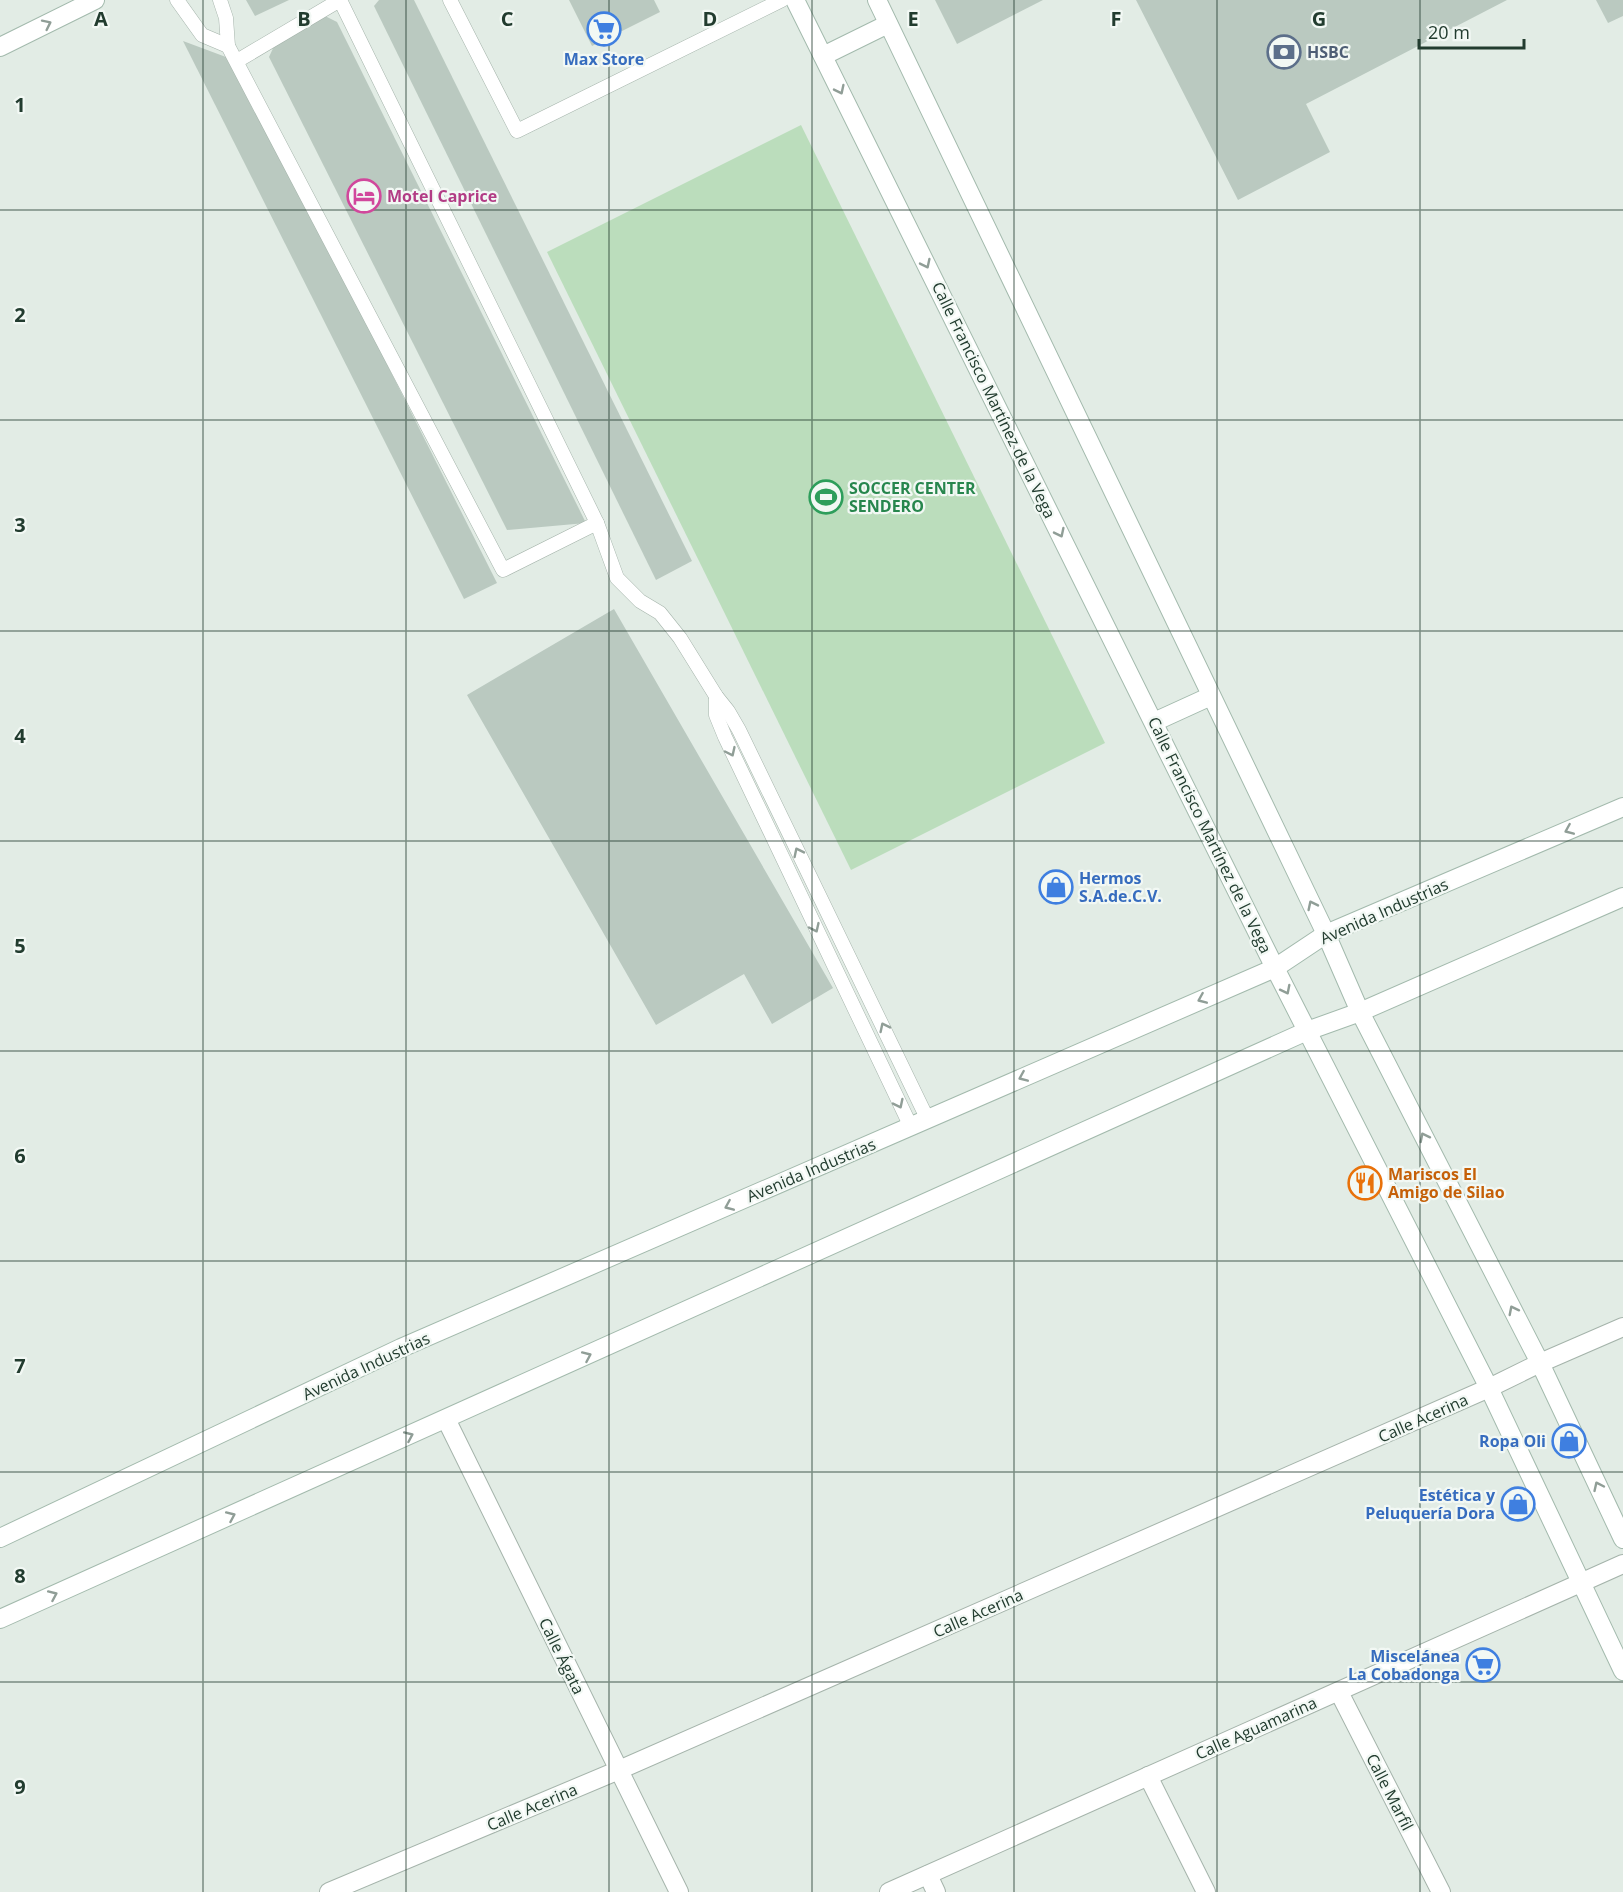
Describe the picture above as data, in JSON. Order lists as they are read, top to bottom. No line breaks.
{"streets":{"main road":["Calle Francisco Martínez de la Vega","Avenida Industrias","Calle Acerina","Calle Ágata","Calle Aguamarina","Calle Marfil"]},"crossings":[["Calle Francisco Martínez de la Vega","Avenida Industrias"],["Calle Francisco Martínez de la Vega","Calle Acerina"],["Calle Francisco Martínez de la Vega","Calle Aguamarina"],["Calle Acerina","Calle Ágata"],["Calle Aguamarina","Calle Marfil"]],"places":{"supermarket":["Max Store","Miscelánea La Cobadonga"],"bank":["HSBC"],"hotel":["Motel Caprice"],"sports":["SOCCER CENTER SENDERO"],"shop":["Hermos S.A.de.C.V.","Ropa Oli","Estética y Peluquería Dora"],"restaurant":["Mariscos El Amigo de Silao"]},"scale_bar":"20 m","grid":{"columns":["A","B","C","D","E","F","G"],"rows":["1","2","3","4","5","6","7","8","9"]}}
